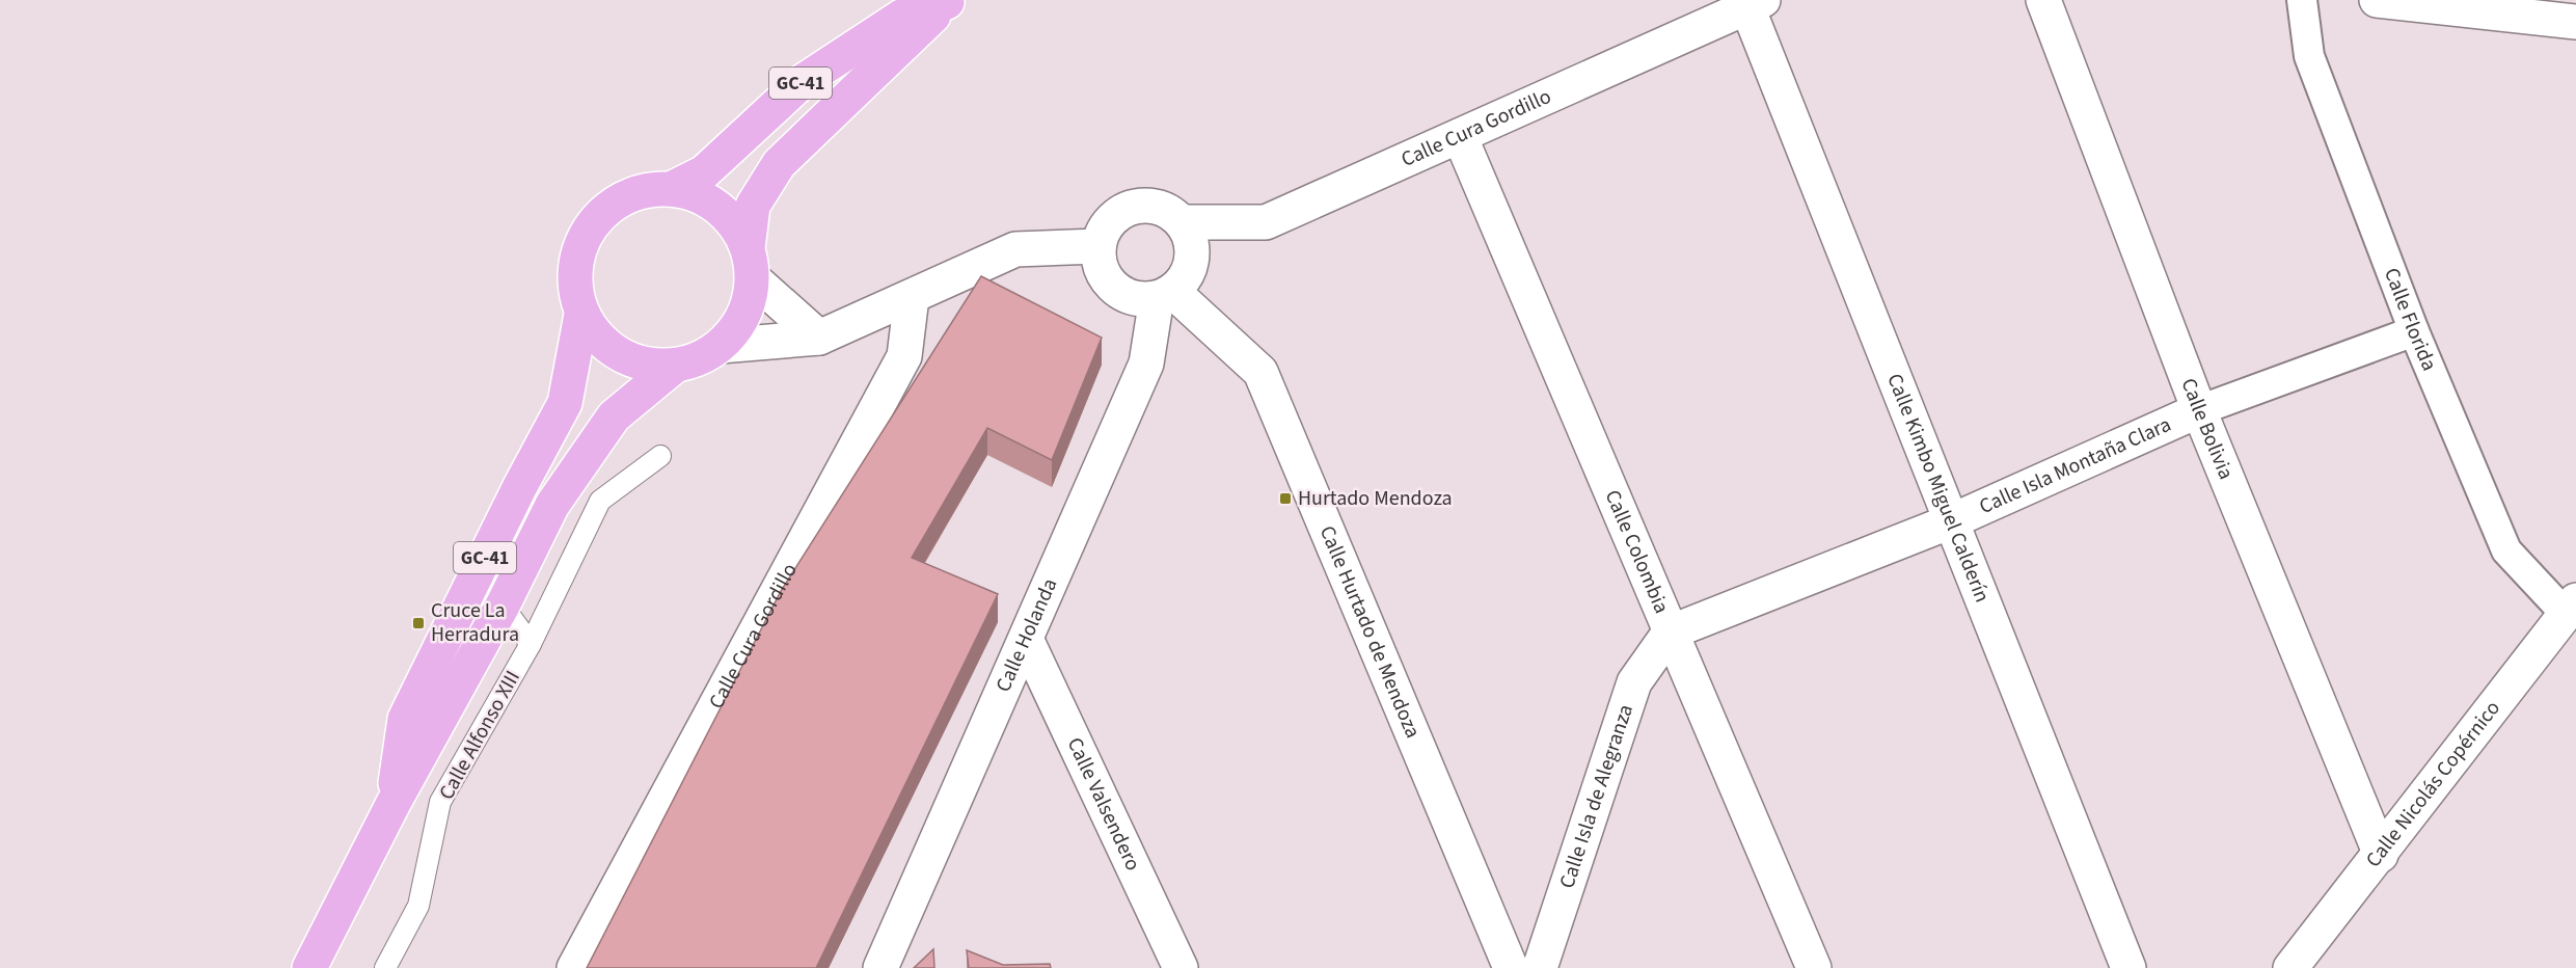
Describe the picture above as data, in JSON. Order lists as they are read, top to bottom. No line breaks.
{"streets":{"main road":["GC-41"],"street":["Calle Cura Gordillo","Calle Florida","Calle Bolivia","Calle Isla Montaña Clara","Calle Kimbo Miguel Calderín","Calle Colombia","Calle Hurtado de Mendoza","Calle Holanda","Calle Nicolás Copérnico","Calle Isla de Alegranza","Calle Valsendero"],"lane":["Calle Alfonso XIII"]},"crossings":[["Calle Cura Gordillo","Calle Kimbo Miguel Calderín"],["Calle Cura Gordillo","Calle Colombia"],["Calle Cura Gordillo","Calle Hurtado de Mendoza"],["Calle Cura Gordillo","Calle Holanda"],["Calle Florida","Calle Isla Montaña Clara"],["Calle Florida","Calle Nicolás Copérnico"],["Calle Bolivia","Calle Isla Montaña Clara"],["Calle Bolivia","Calle Nicolás Copérnico"],["Calle Isla Montaña Clara","Calle Kimbo Miguel Calderín"],["Calle Isla Montaña Clara","Calle Colombia"],["Calle Isla Montaña Clara","Calle Isla de Alegranza"],["Calle Colombia","Calle Isla de Alegranza"],["Calle Hurtado de Mendoza","Calle Holanda"],["Calle Holanda","Calle Valsendero"]],"places":{"transit":["Hurtado Mendoza","Cruce La Herradura"]}}
